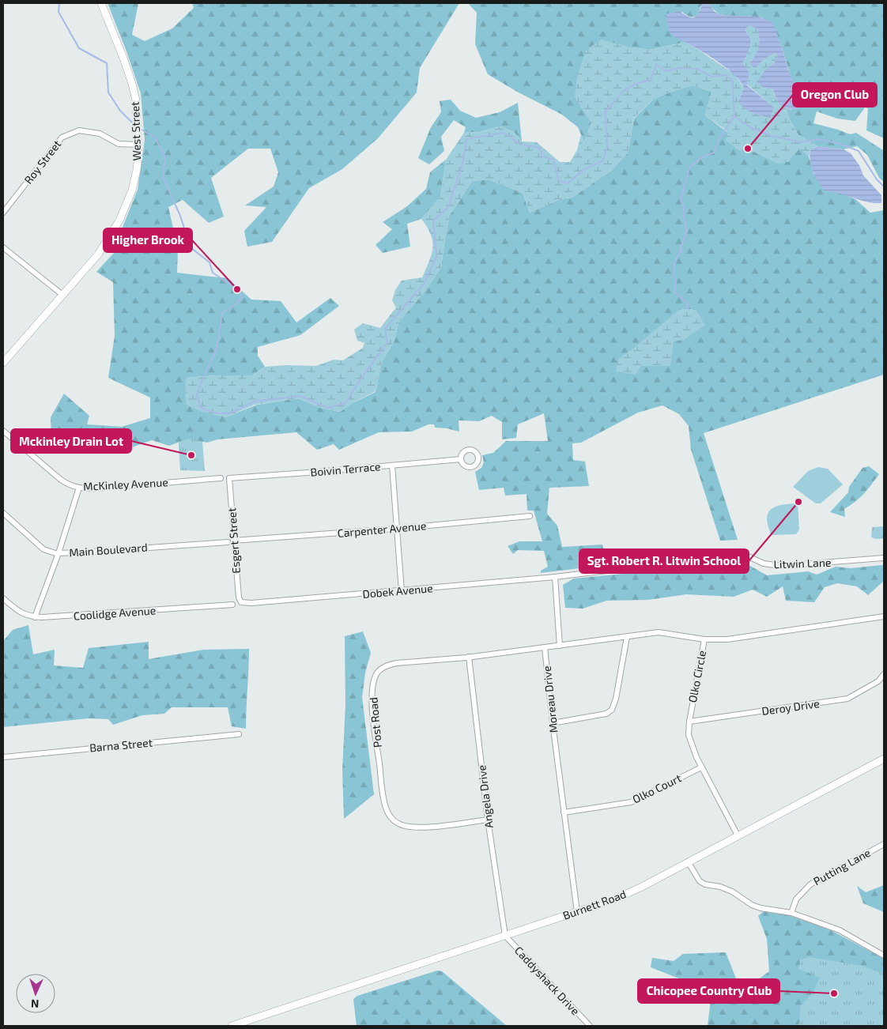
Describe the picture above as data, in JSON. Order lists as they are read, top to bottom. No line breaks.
{"streets":{"main road":["West Street","Burnett Road"],"street":["Roy Street","Boivin Terrace","McKinley Avenue","Carpenter Avenue","Esgert Street","Main Boulevard","Litwin Lane","Dobek Avenue","Coolidge Avenue","Olko Circle","Moreau Drive","Deroy Drive","Post Road","Barna Street","Olko Court","Angela Drive","Putting Lane","Caddyshack Drive"]},"crossings":[["West Street","Roy Street"],["Boivin Terrace","Esgert Street"],["Carpenter Avenue","Esgert Street"],["Esgert Street","Dobek Avenue"],["Litwin Lane","Dobek Avenue"],["Olko Circle","Deroy Drive"],["Olko Circle","Olko Court"],["Olko Circle","Burnett Road"],["Moreau Drive","Post Road"],["Moreau Drive","Olko Court"],["Moreau Drive","Burnett Road"],["Post Road","Angela Drive"],["Angela Drive","Burnett Road"],["Angela Drive","Caddyshack Drive"],["Burnett Road","Caddyshack Drive"]],"places":["Oregon Club","Higher Brook","Mckinley Drain Lot","Sgt. Robert R. Litwin School","Chicopee Country Club"],"north":"bottom"}
